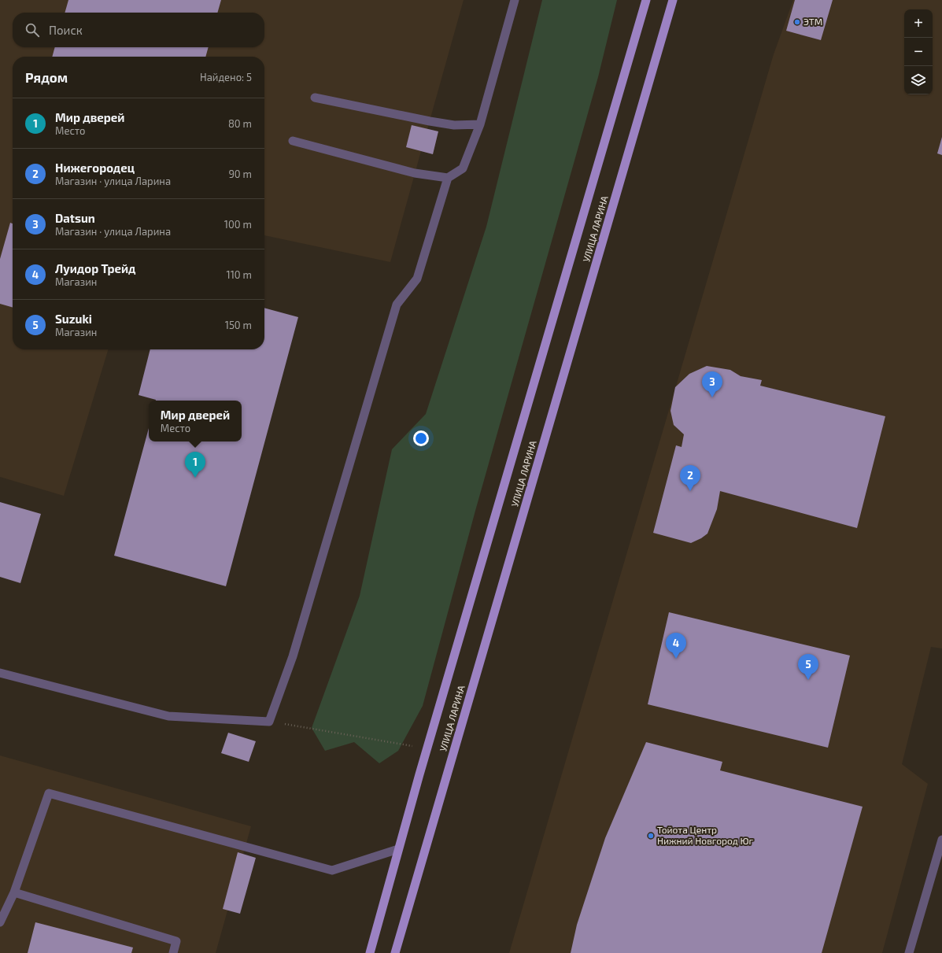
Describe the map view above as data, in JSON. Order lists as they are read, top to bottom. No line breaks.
{"streets":{"main road":["УЛИЦА ЛАРИНА"]},"places":["ЭТМ","Тойота Центр Нижний Новгород Юг"],"page":{"map_buttons":["+","−"],"search":"Поиск","heading":["Рядом","Найдено: 5"],"list":[{"mark":"1","name":"Мир дверей","note":"Место","value":"80 m"},{"mark":"2","name":"Нижегородец","note":"Магазин · улица Ларина","value":"90 m"},{"mark":"3","name":"Datsun","note":"Магазин · улица Ларина","value":"100 m"},{"mark":"4","name":"Луидор Трейд","note":"Магазин","value":"110 m"},{"mark":"5","name":"Suzuki","note":"Магазин","value":"150 m"}],"pins":["3","1","2","4","5"],"popup":["Мир дверей","Место"]}}
